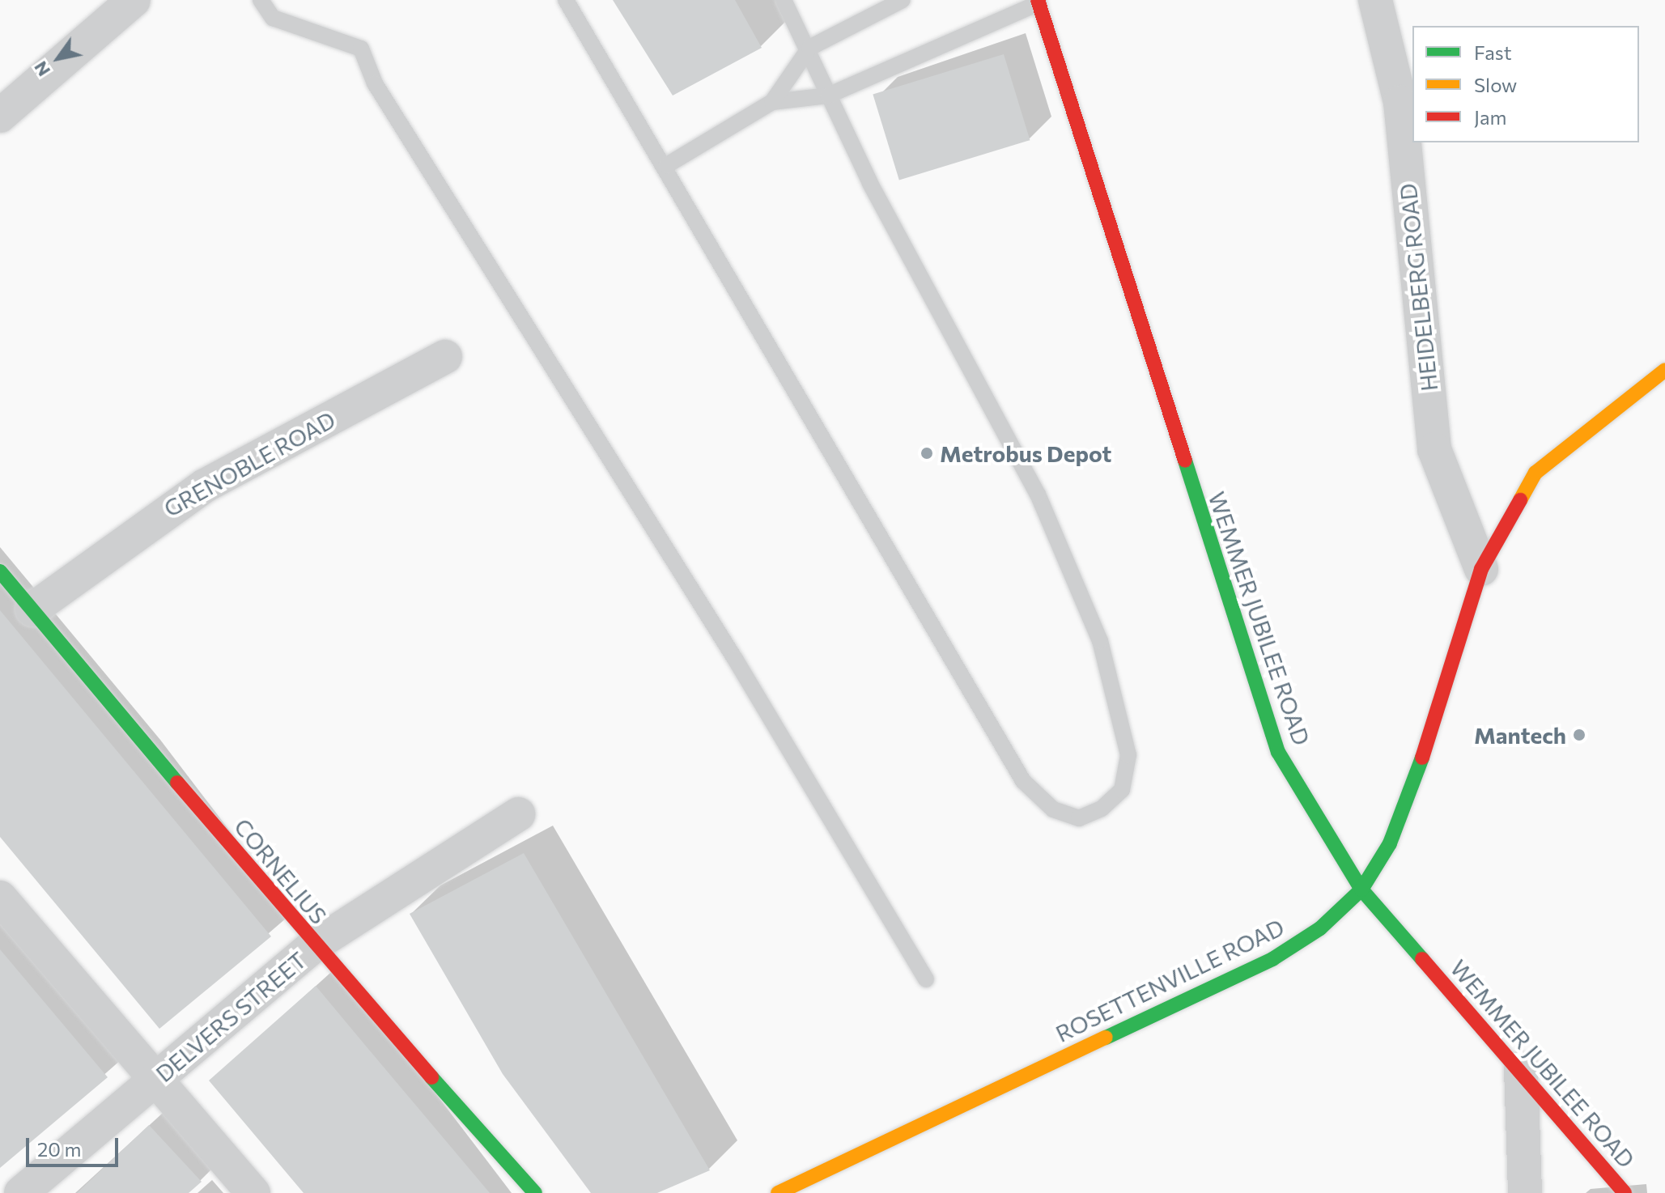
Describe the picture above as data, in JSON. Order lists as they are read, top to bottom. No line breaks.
{"streets":{"street":["HEIDELBERG ROAD","GRENOBLE ROAD","WEMMER JUBILEE ROAD","CORNELIUS","ROSETTENVILLE ROAD","DELVERS STREET"]},"crossings":[["HEIDELBERG ROAD","ROSETTENVILLE ROAD"],["GRENOBLE ROAD","CORNELIUS"],["WEMMER JUBILEE ROAD","ROSETTENVILLE ROAD"],["CORNELIUS","DELVERS STREET"]],"places":["Metrobus Depot","Mantech"],"legend":["Fast","Slow","Jam"],"scale_bar":"20 m","north":"bottom left"}
